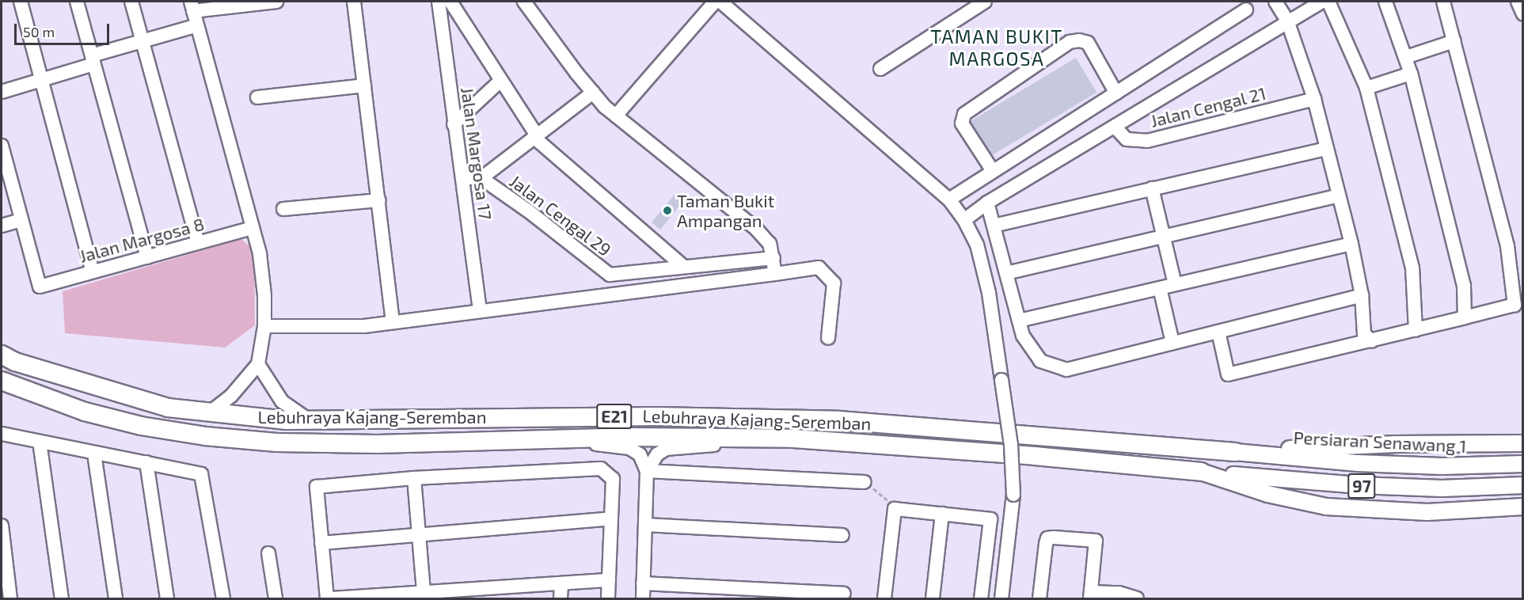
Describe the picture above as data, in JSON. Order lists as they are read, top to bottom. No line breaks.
{"streets":{"highway":["E21","Lebuhraya Kajang-Seremban"],"main road":["Persiaran Senawang 1","97"],"street":["Jalan Cengal 21","Jalan Margosa 17","Jalan Cengal 29","Jalan Margosa 8"]},"crossings":[["Jalan Margosa 17","Jalan Cengal 29"],["Lebuhraya Kajang-Seremban","Persiaran Senawang 1"],["Lebuhraya Kajang-Seremban","97"]],"districts":["TAMAN BUKIT MARGOSA"],"places":["Taman Bukit Ampangan"],"scale_bar":"50 m"}
